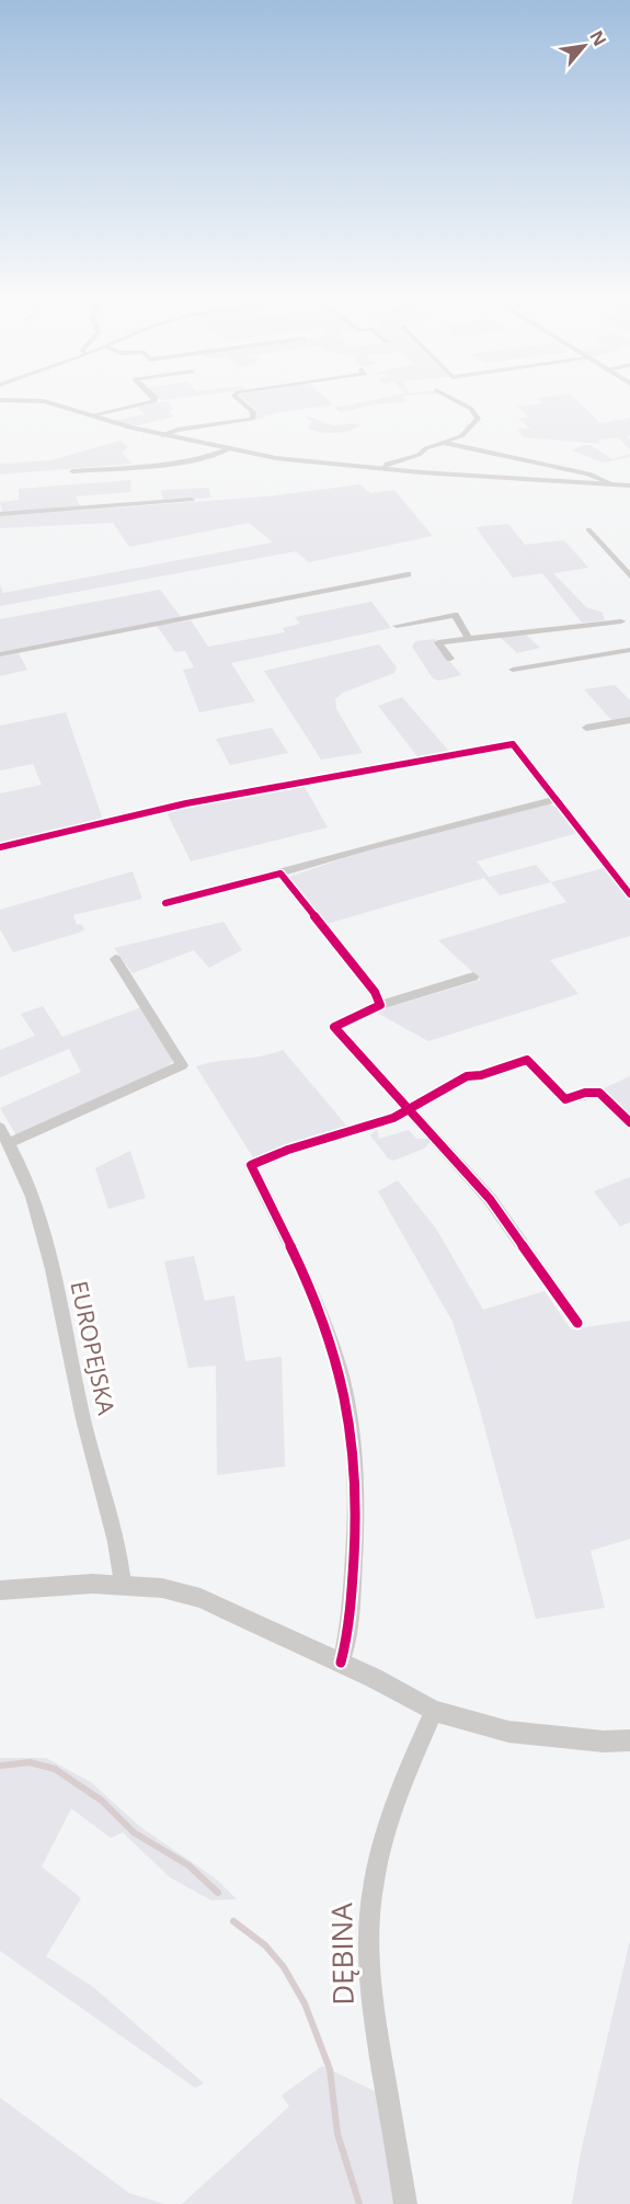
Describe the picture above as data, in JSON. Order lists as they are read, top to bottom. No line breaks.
{"streets":{"street":["EUROPEJSKA","DĘBINA"]},"north":"top right"}
